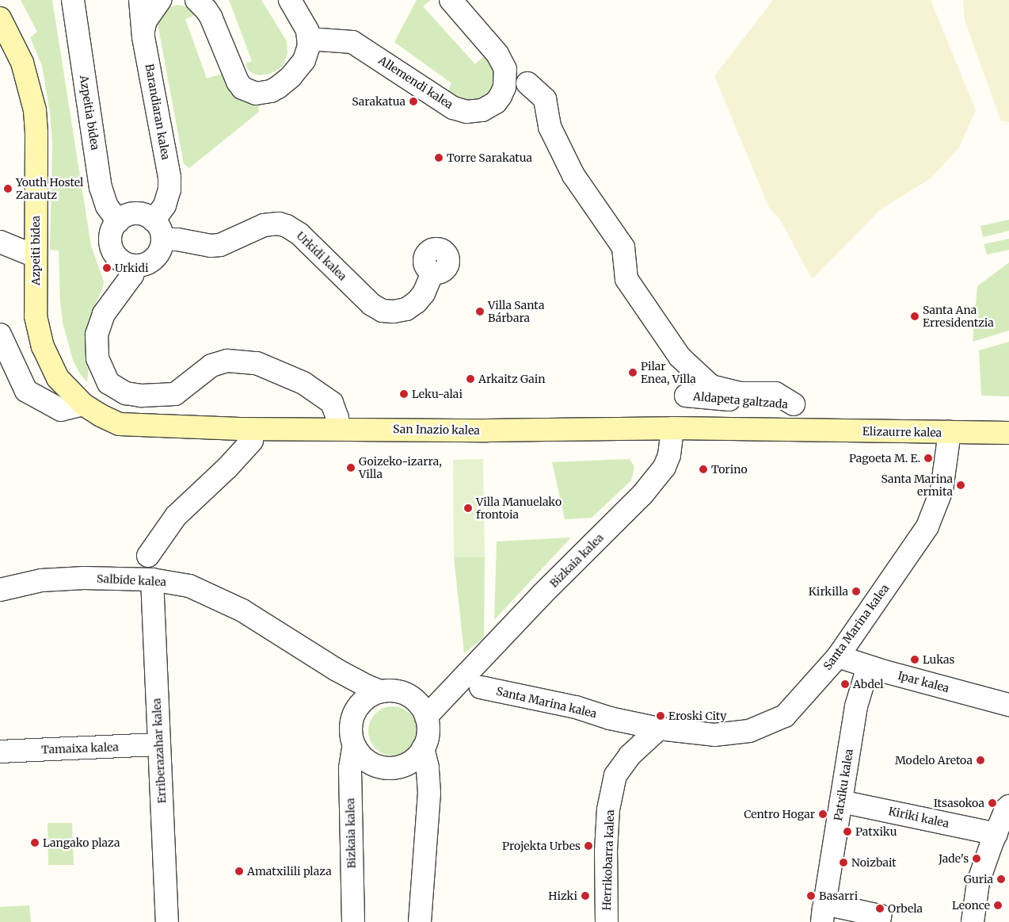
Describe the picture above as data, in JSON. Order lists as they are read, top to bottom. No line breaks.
{"streets":{"main road":["Azpeiti bidea","San Inazio kalea","Elizaurre kalea"],"street":["Allemendi kalea","Barandiaran kalea","Azpeitia bidea","Urkidi kalea","Aldapeta galtzada","Bizkaia kalea","Salbide kalea","Santa Marina kalea","Ipar kalea","Tamaixa kalea","Erriberazahar kalea","Patxiku kalea","Kiriki kalea","Herrikobarra kalea"]},"crossings":[["Barandiaran kalea","Azpeitia bidea"],["Barandiaran kalea","Urkidi kalea"],["Azpeitia bidea","Urkidi kalea"],["Azpeiti bidea","San Inazio kalea"],["Aldapeta galtzada","San Inazio kalea"],["Aldapeta galtzada","Elizaurre kalea"],["San Inazio kalea","Elizaurre kalea"],["San Inazio kalea","Bizkaia kalea"],["Elizaurre kalea","Santa Marina kalea"],["Bizkaia kalea","Salbide kalea"],["Salbide kalea","Erriberazahar kalea"],["Santa Marina kalea","Ipar kalea"],["Santa Marina kalea","Herrikobarra kalea"],["Ipar kalea","Patxiku kalea"],["Tamaixa kalea","Erriberazahar kalea"],["Patxiku kalea","Kiriki kalea"]],"places":["Sarakatua","Torre Sarakatua","Youth Hostel Zarautz","Urkidi","Villa Santa Bárbara","Santa Ana Erresidentzia","Pilar Enea, Villa","Arkaitz Gain","Leku-alai","Pagoeta M. E.","Goizeko-izarra, Villa","Torino","Santa Marina ermita","Villa Manuelako frontoia","Kirkilla","Lukas","Abdel","Eroski City","Modelo Aretoa","Itsasokoa","Centro Hogar","Patxiku","Langako plaza","Projekta Urbes","Jade's","Noizbait","Amatxilili plaza","Guria","Hizki","Basarri","Leonce","Orbela"]}
